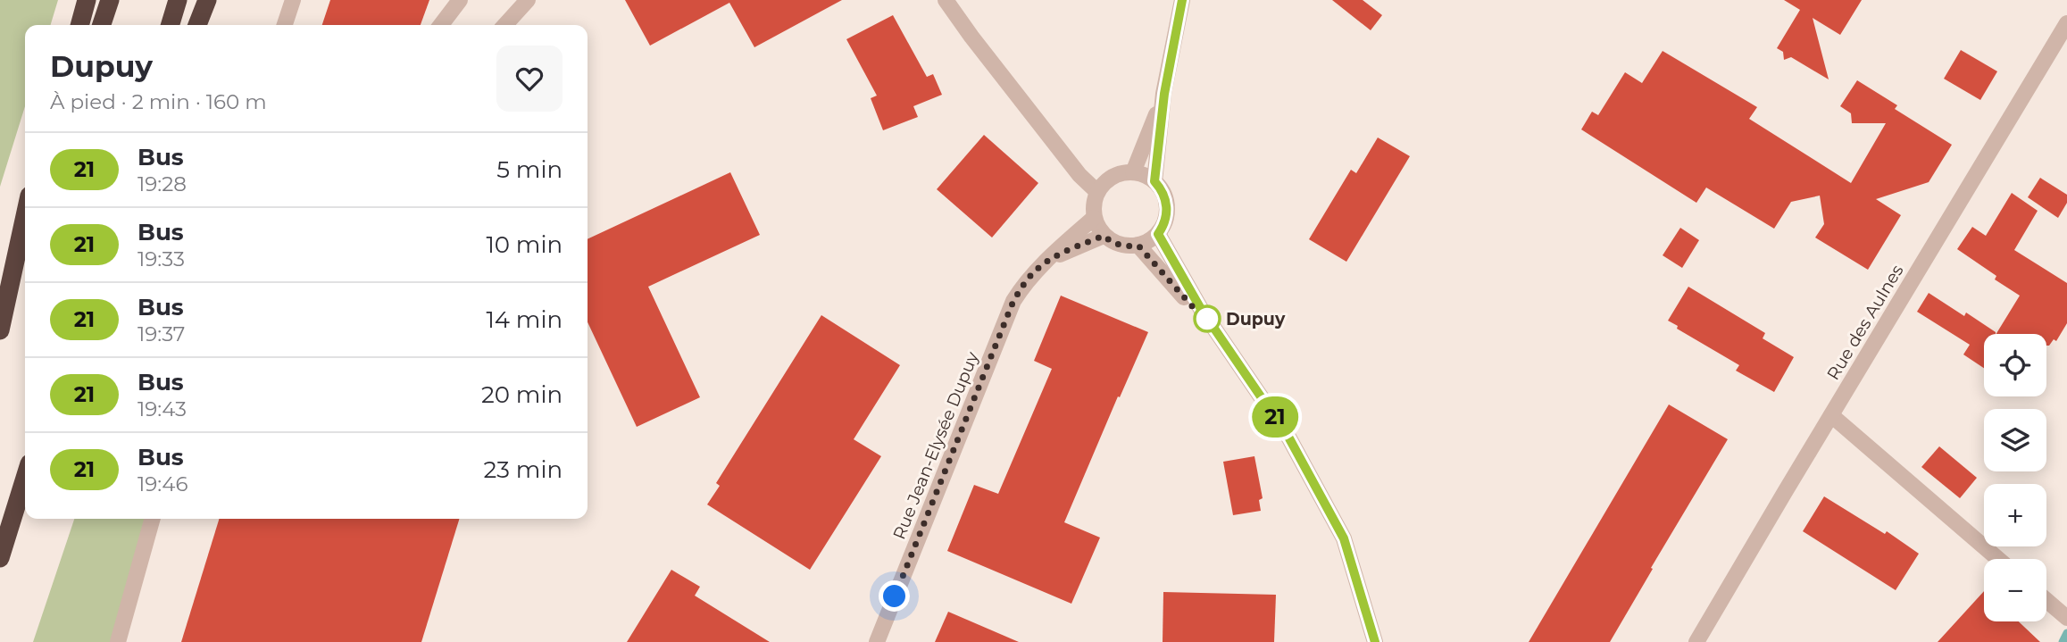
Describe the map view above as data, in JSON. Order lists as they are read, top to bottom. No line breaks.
{"streets":{"street":["Rue des Aulnes","Rue Jean-Elysée Dupuy"]},"places":["Dupuy"],"lines":["bus line 21"],"page":{"on_map":"21","heading":["Dupuy","À pied · 2 min · 160 m"],"list":[{"mark":"21","name":"Bus","note":"19:28","value":"5 min"},{"mark":"21","name":"Bus","note":"19:33","value":"10 min"},{"mark":"21","name":"Bus","note":"19:37","value":"14 min"},{"mark":"21","name":"Bus","note":"19:43","value":"20 min"},{"mark":"21","name":"Bus","note":"19:46","value":"23 min"}],"map_buttons":["+","−"]}}
